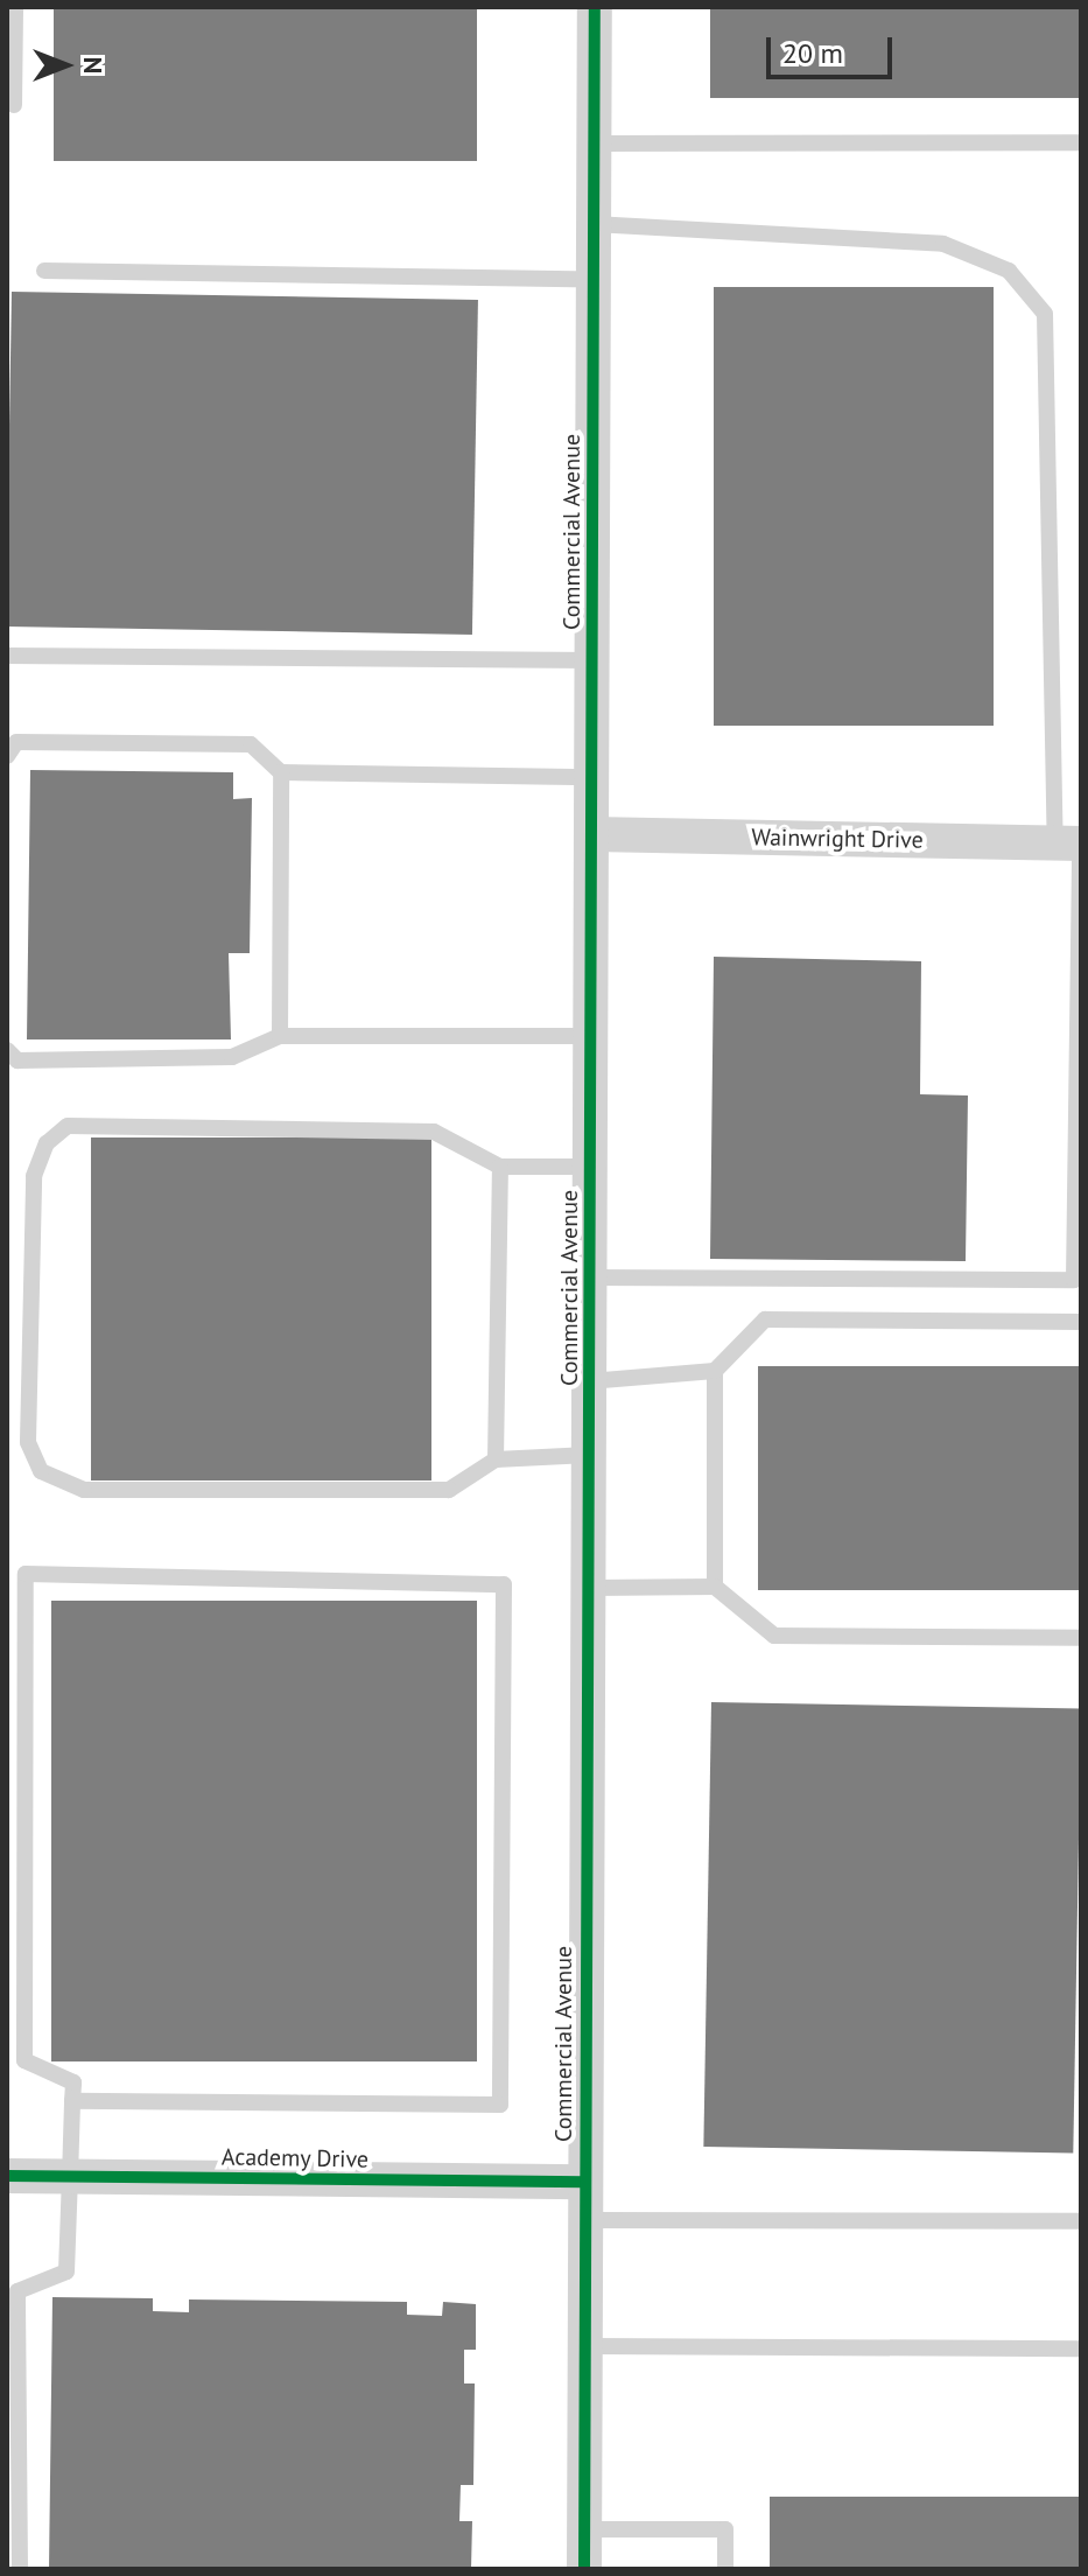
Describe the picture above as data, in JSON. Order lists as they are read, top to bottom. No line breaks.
{"streets":{"street":["Commercial Avenue","Wainwright Drive","Academy Drive"]},"crossings":[["Commercial Avenue","Wainwright Drive"],["Commercial Avenue","Academy Drive"]],"scale_bar":"20 m","north":"right"}
